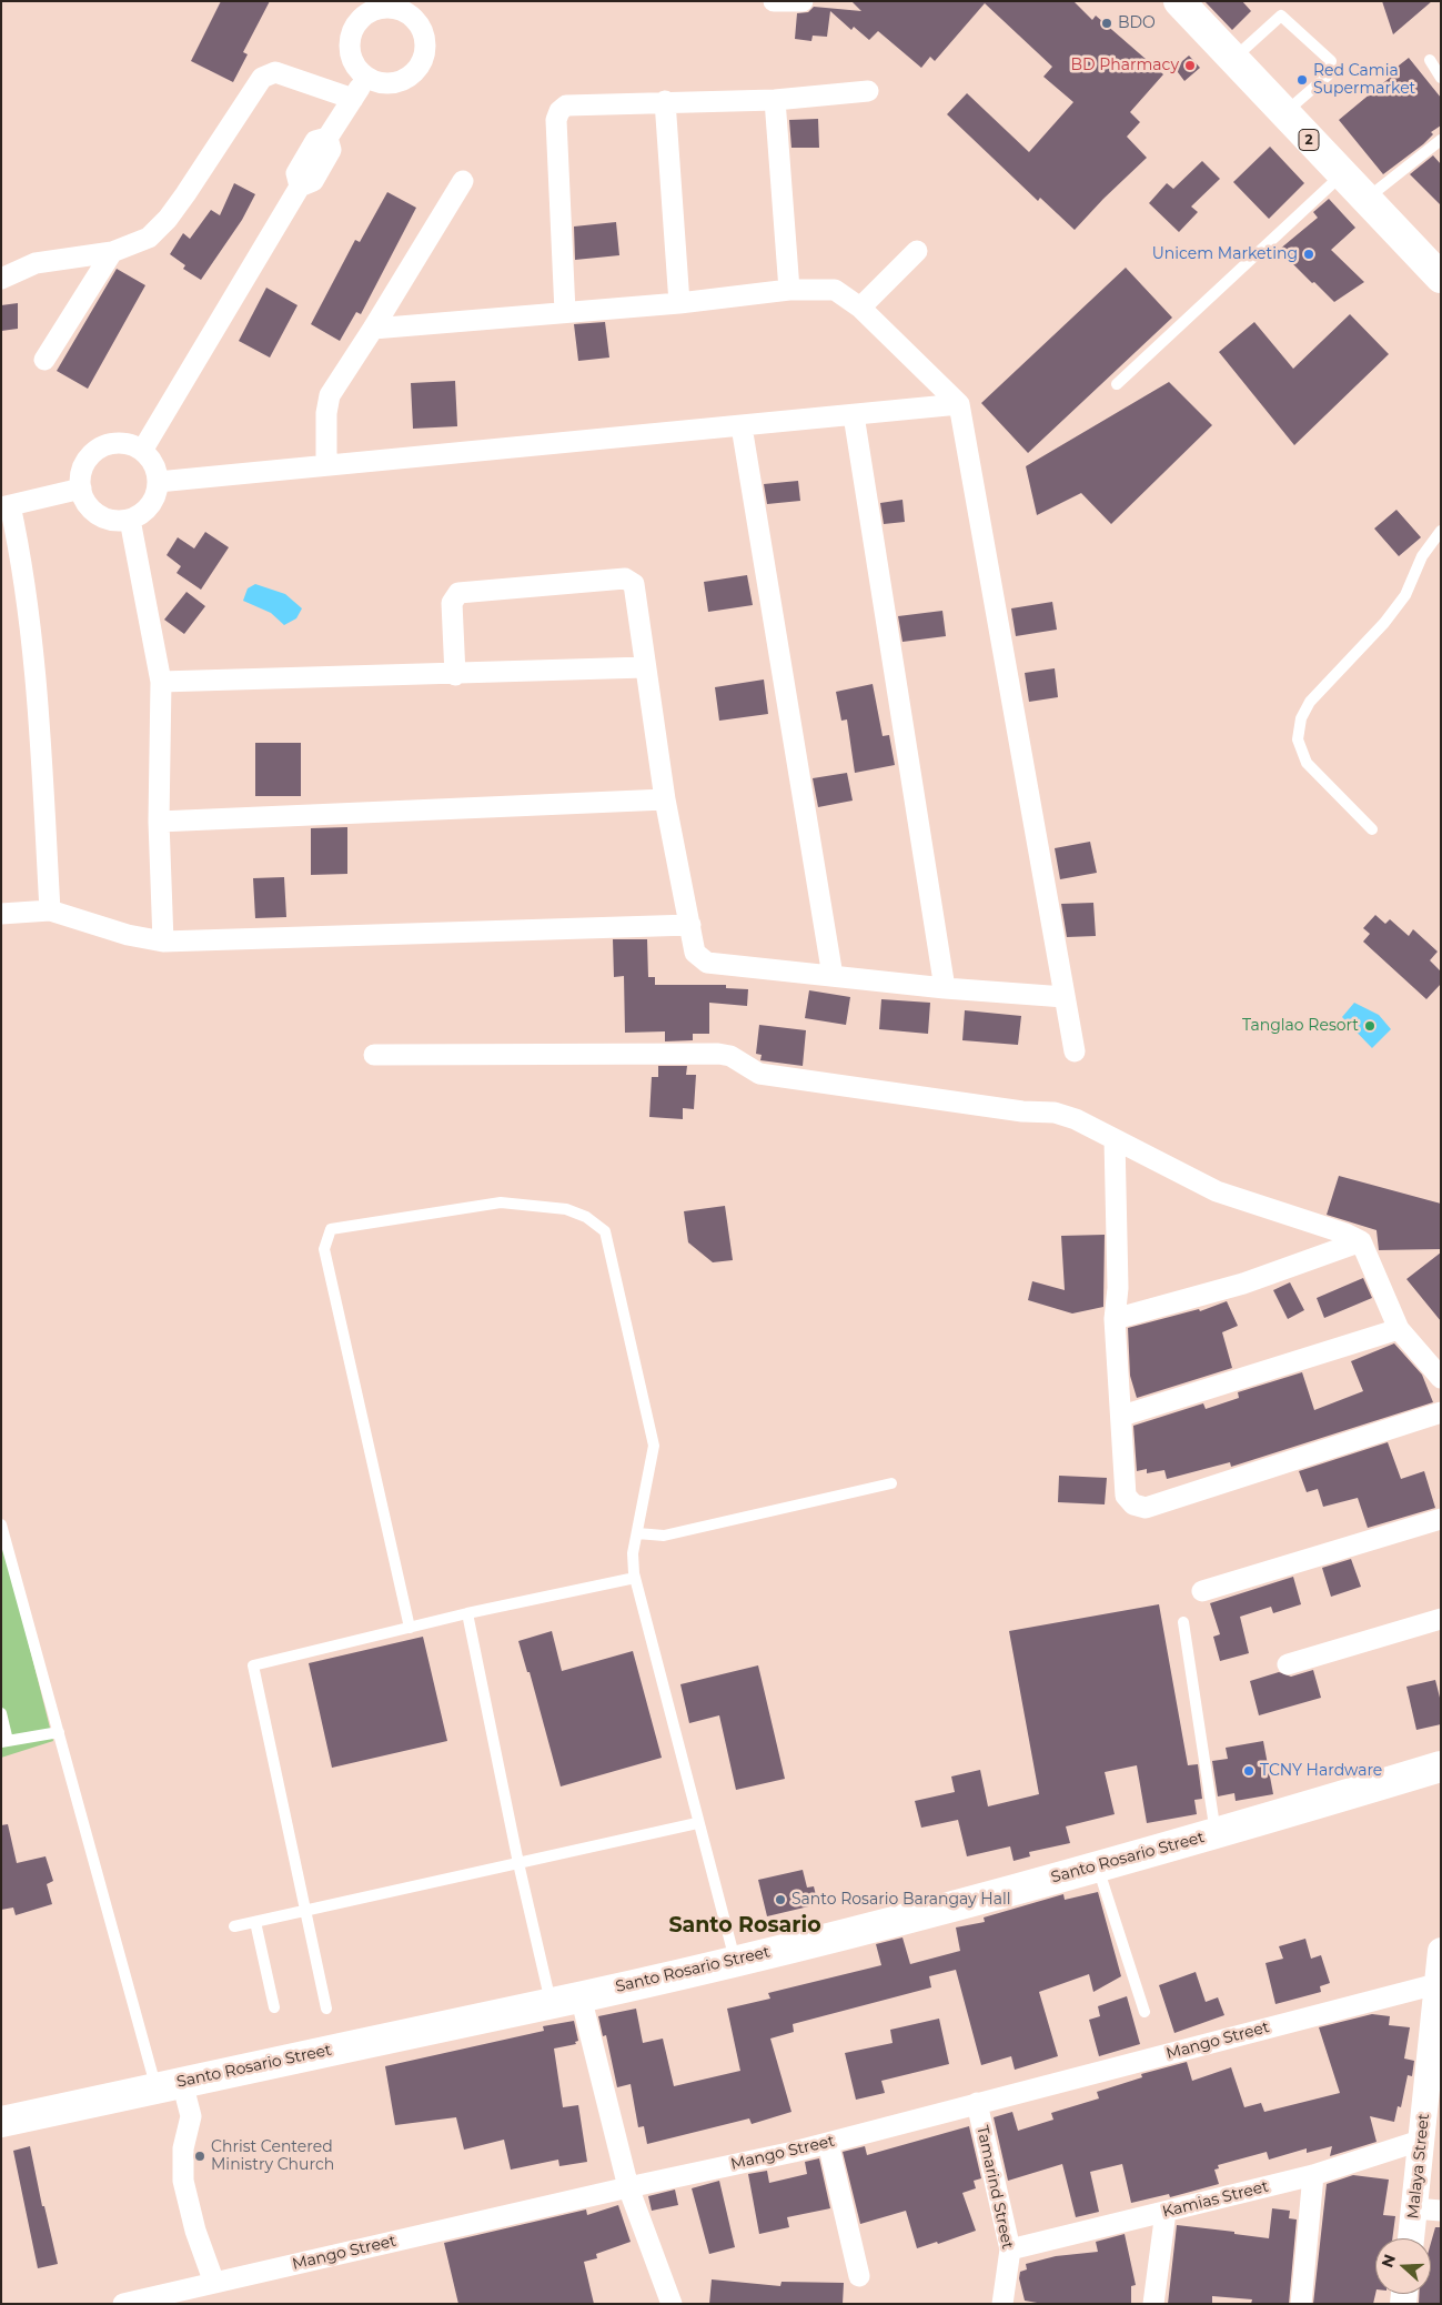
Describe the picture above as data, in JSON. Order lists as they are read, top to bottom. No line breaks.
{"streets":{"main road":["2","Santo Rosario Street"],"street":["Mango Street","Malaya Street","Tamarind Street","Kamias Street"]},"crossings":[["Mango Street","Malaya Street"],["Mango Street","Tamarind Street"],["Malaya Street","Kamias Street"],["Tamarind Street","Kamias Street"]],"districts":["Santo Rosario"],"places":["BDO","BD Pharmacy","Red Camia Supermarket","Unicem Marketing","Tanglao Resort","TCNY Hardware","Santo Rosario Barangay Hall","Christ Centered Ministry Church"],"north":"left"}
